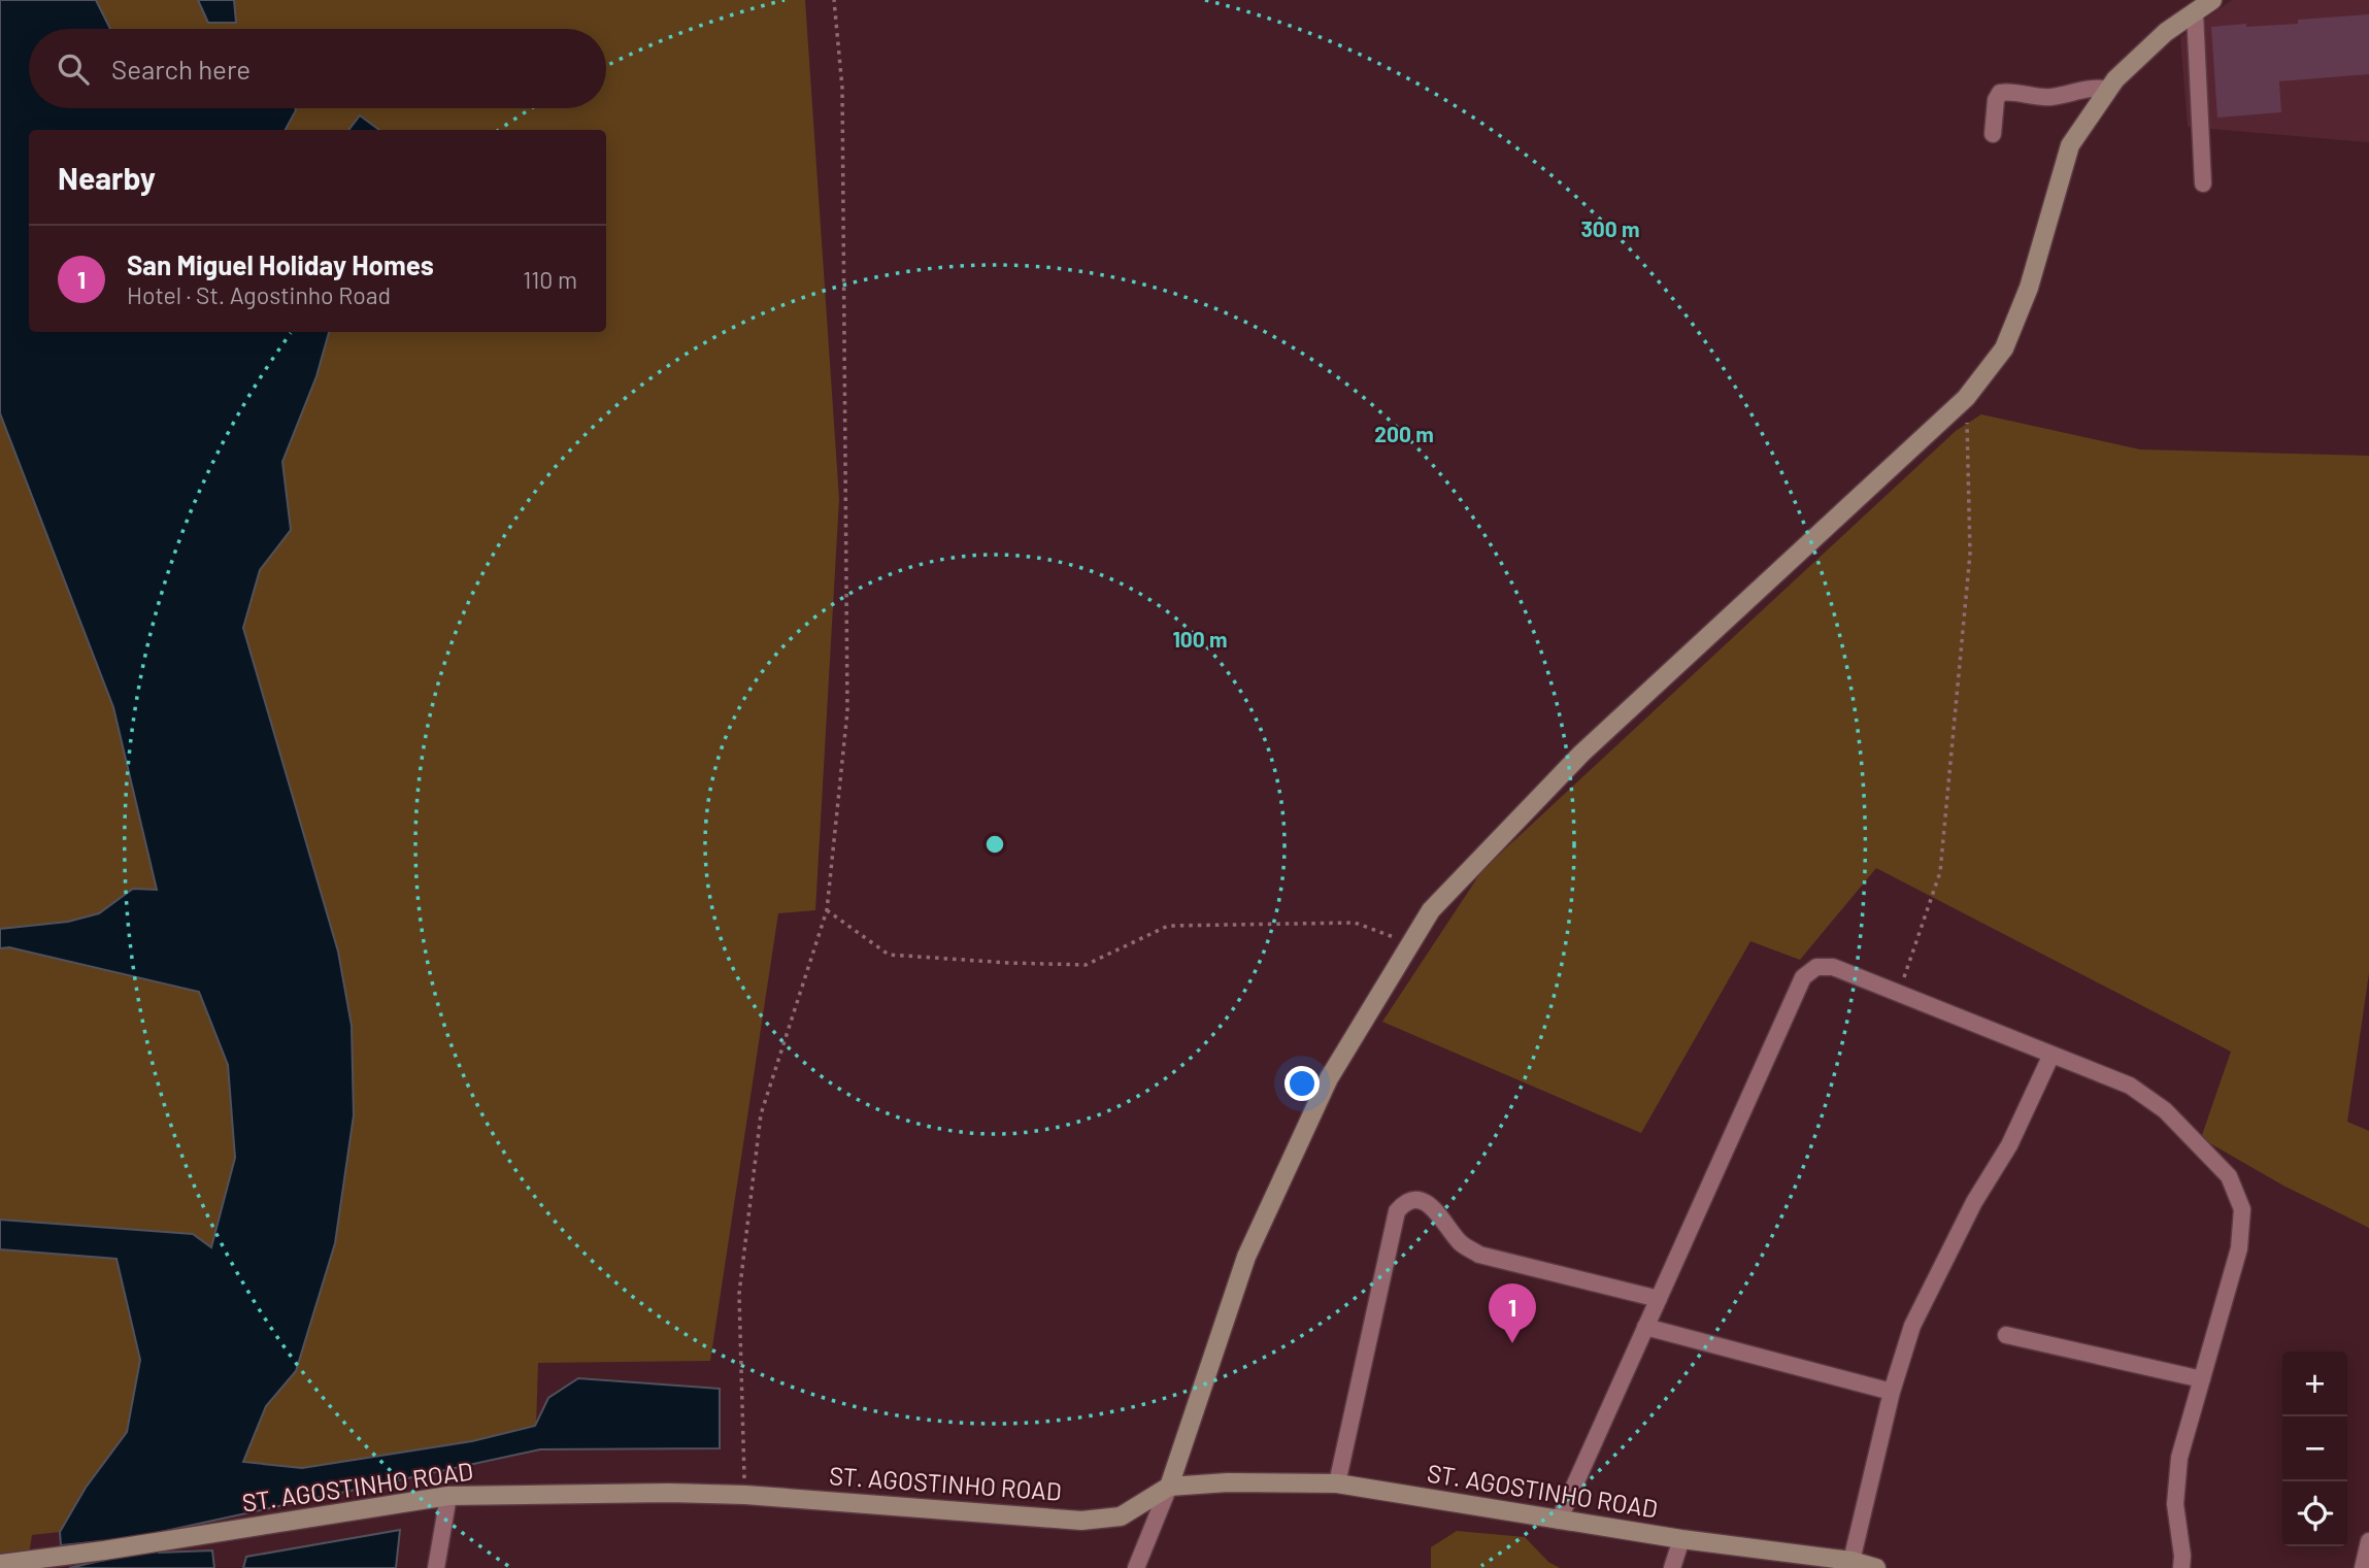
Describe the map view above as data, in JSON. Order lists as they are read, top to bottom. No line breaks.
{"streets":{"main road":["ST. AGOSTINHO ROAD"]},"page":{"search":"Search here","heading":"Nearby","list":[{"mark":"1","name":"San Miguel Holiday Homes","note":"Hotel · St. Agostinho Road","value":"110 m"}],"pins":"1","map_buttons":["+","−"]},"rings":["300 m","200 m","100 m"]}
